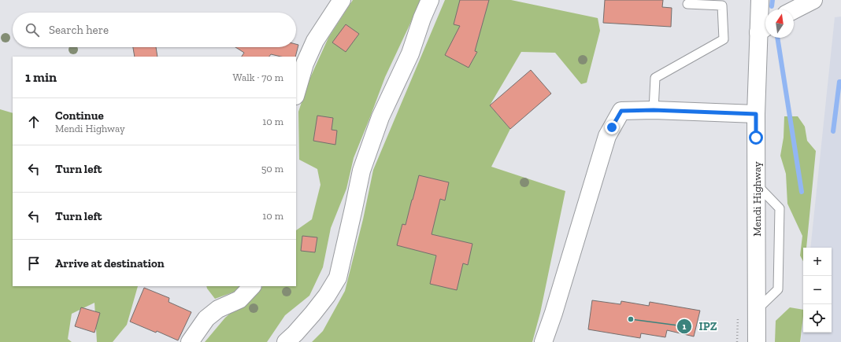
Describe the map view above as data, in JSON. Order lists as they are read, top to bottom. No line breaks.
{"streets":{"street":["Mendi Highway"]},"places":["IPZ"],"north":"top","page":{"search":"Search here","heading":["1 min","Walk · 70 m"],"list":[["Continue","Mendi Highway","10 m"],["Turn left","50 m"],["Turn left","10 m"],"Arrive at destination"],"map_buttons":["+","−"]}}
